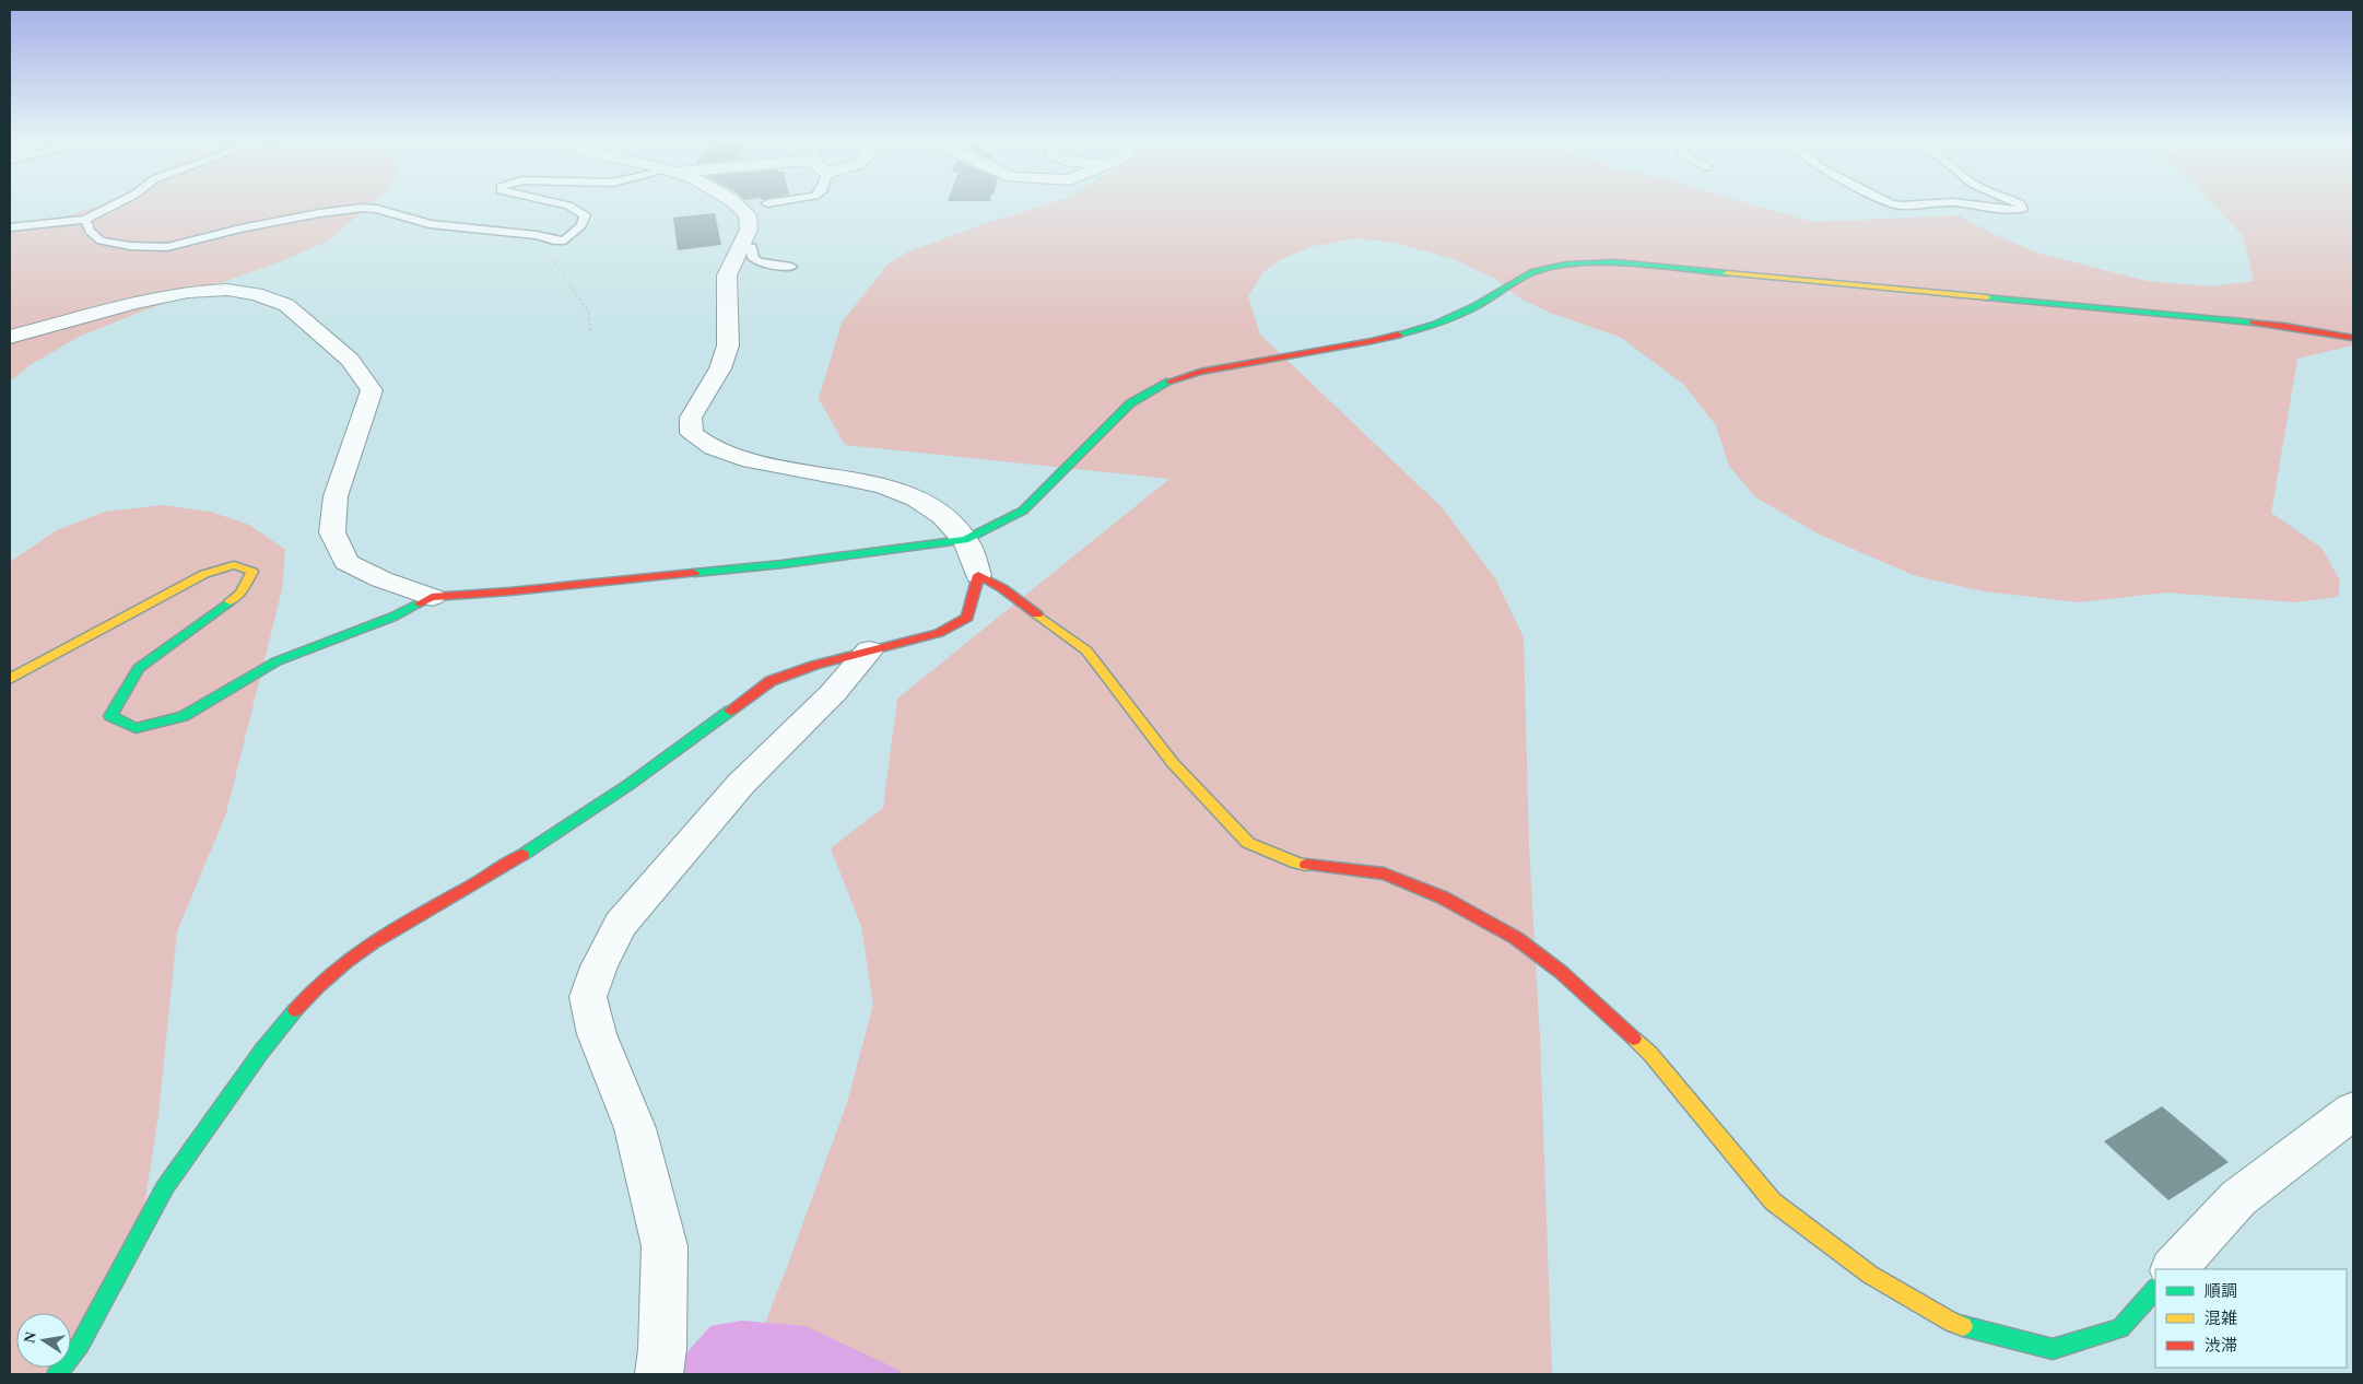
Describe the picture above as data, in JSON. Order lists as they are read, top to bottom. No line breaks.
{"legend":["順調","混雑","渋滞"],"north":"left"}
